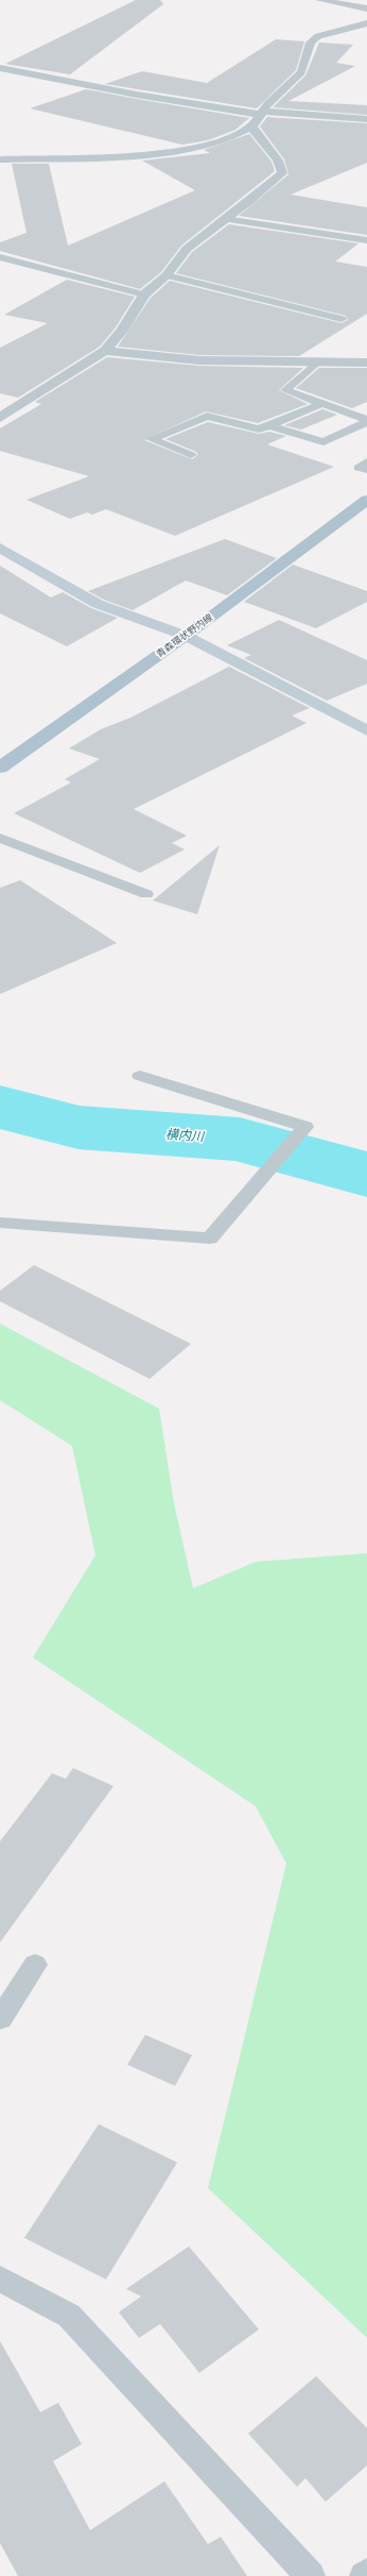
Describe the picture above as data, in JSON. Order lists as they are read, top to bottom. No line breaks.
{"streets":{"main road":["青森環状野内線"]},"water":["横内川"]}
